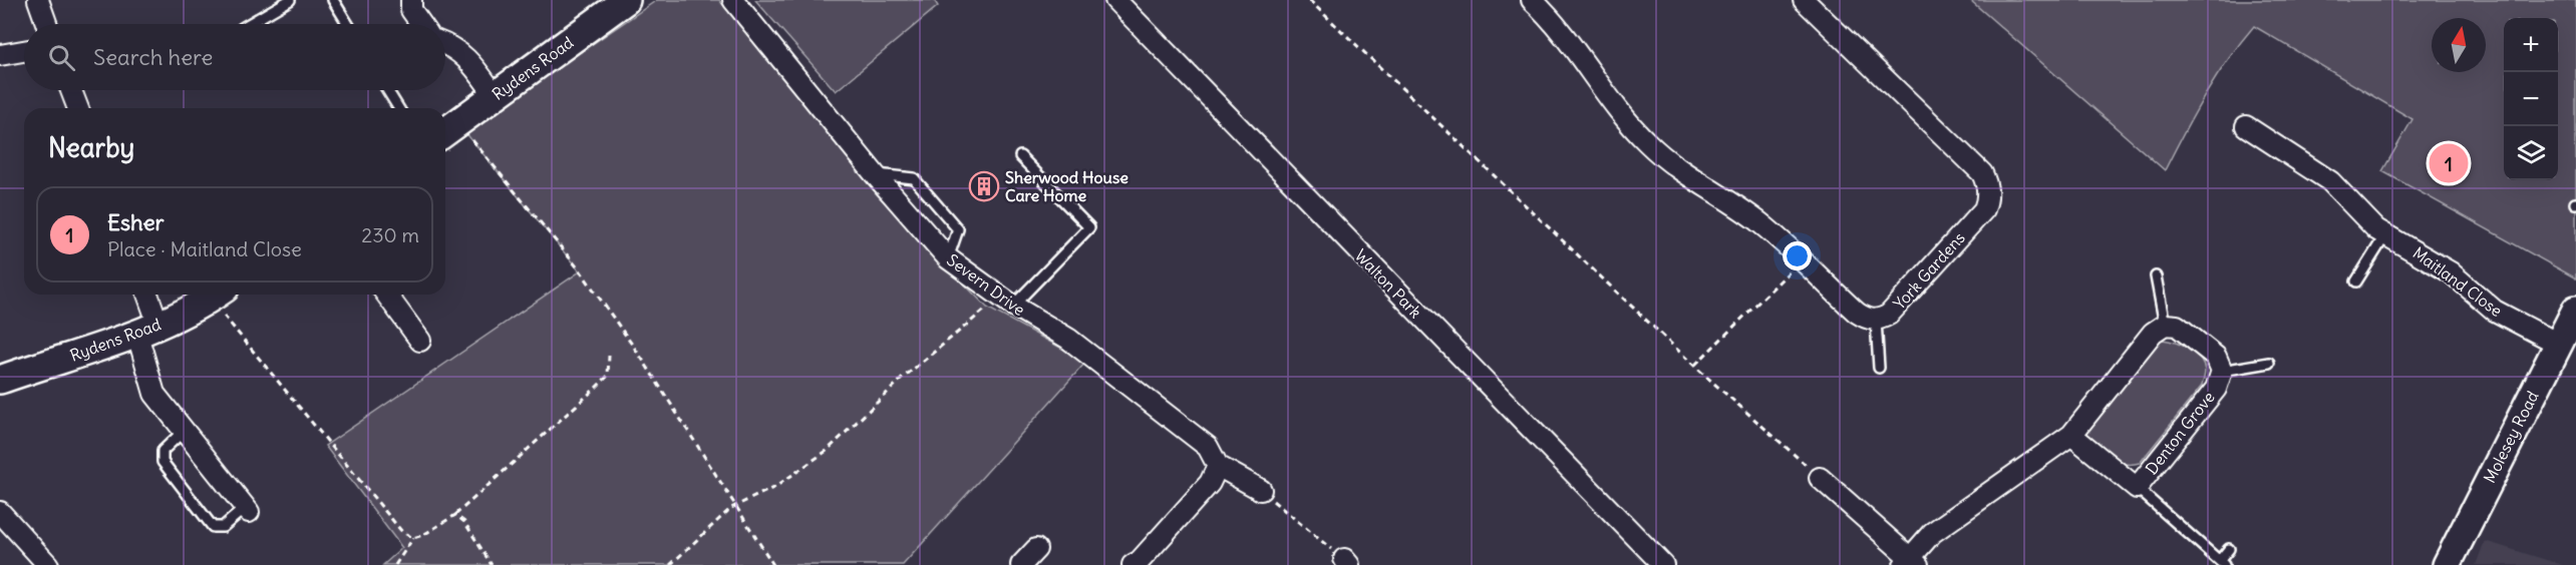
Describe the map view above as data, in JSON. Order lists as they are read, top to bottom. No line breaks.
{"streets":{"street":["Rydens Road","York Gardens","Maitland Close","Walton Park","Severn Drive","Denton Grove","Molesey Road"]},"crossings":[["Maitland Close","Molesey Road"]],"places":{"building":["Sherwood House Care Home"]},"north":"top","page":{"map_buttons":["+","−"],"search":"Search here","heading":"Nearby","pins":"1","list":[{"mark":"1","name":"Esher","note":"Place · Maitland Close","value":"230 m"}]}}
